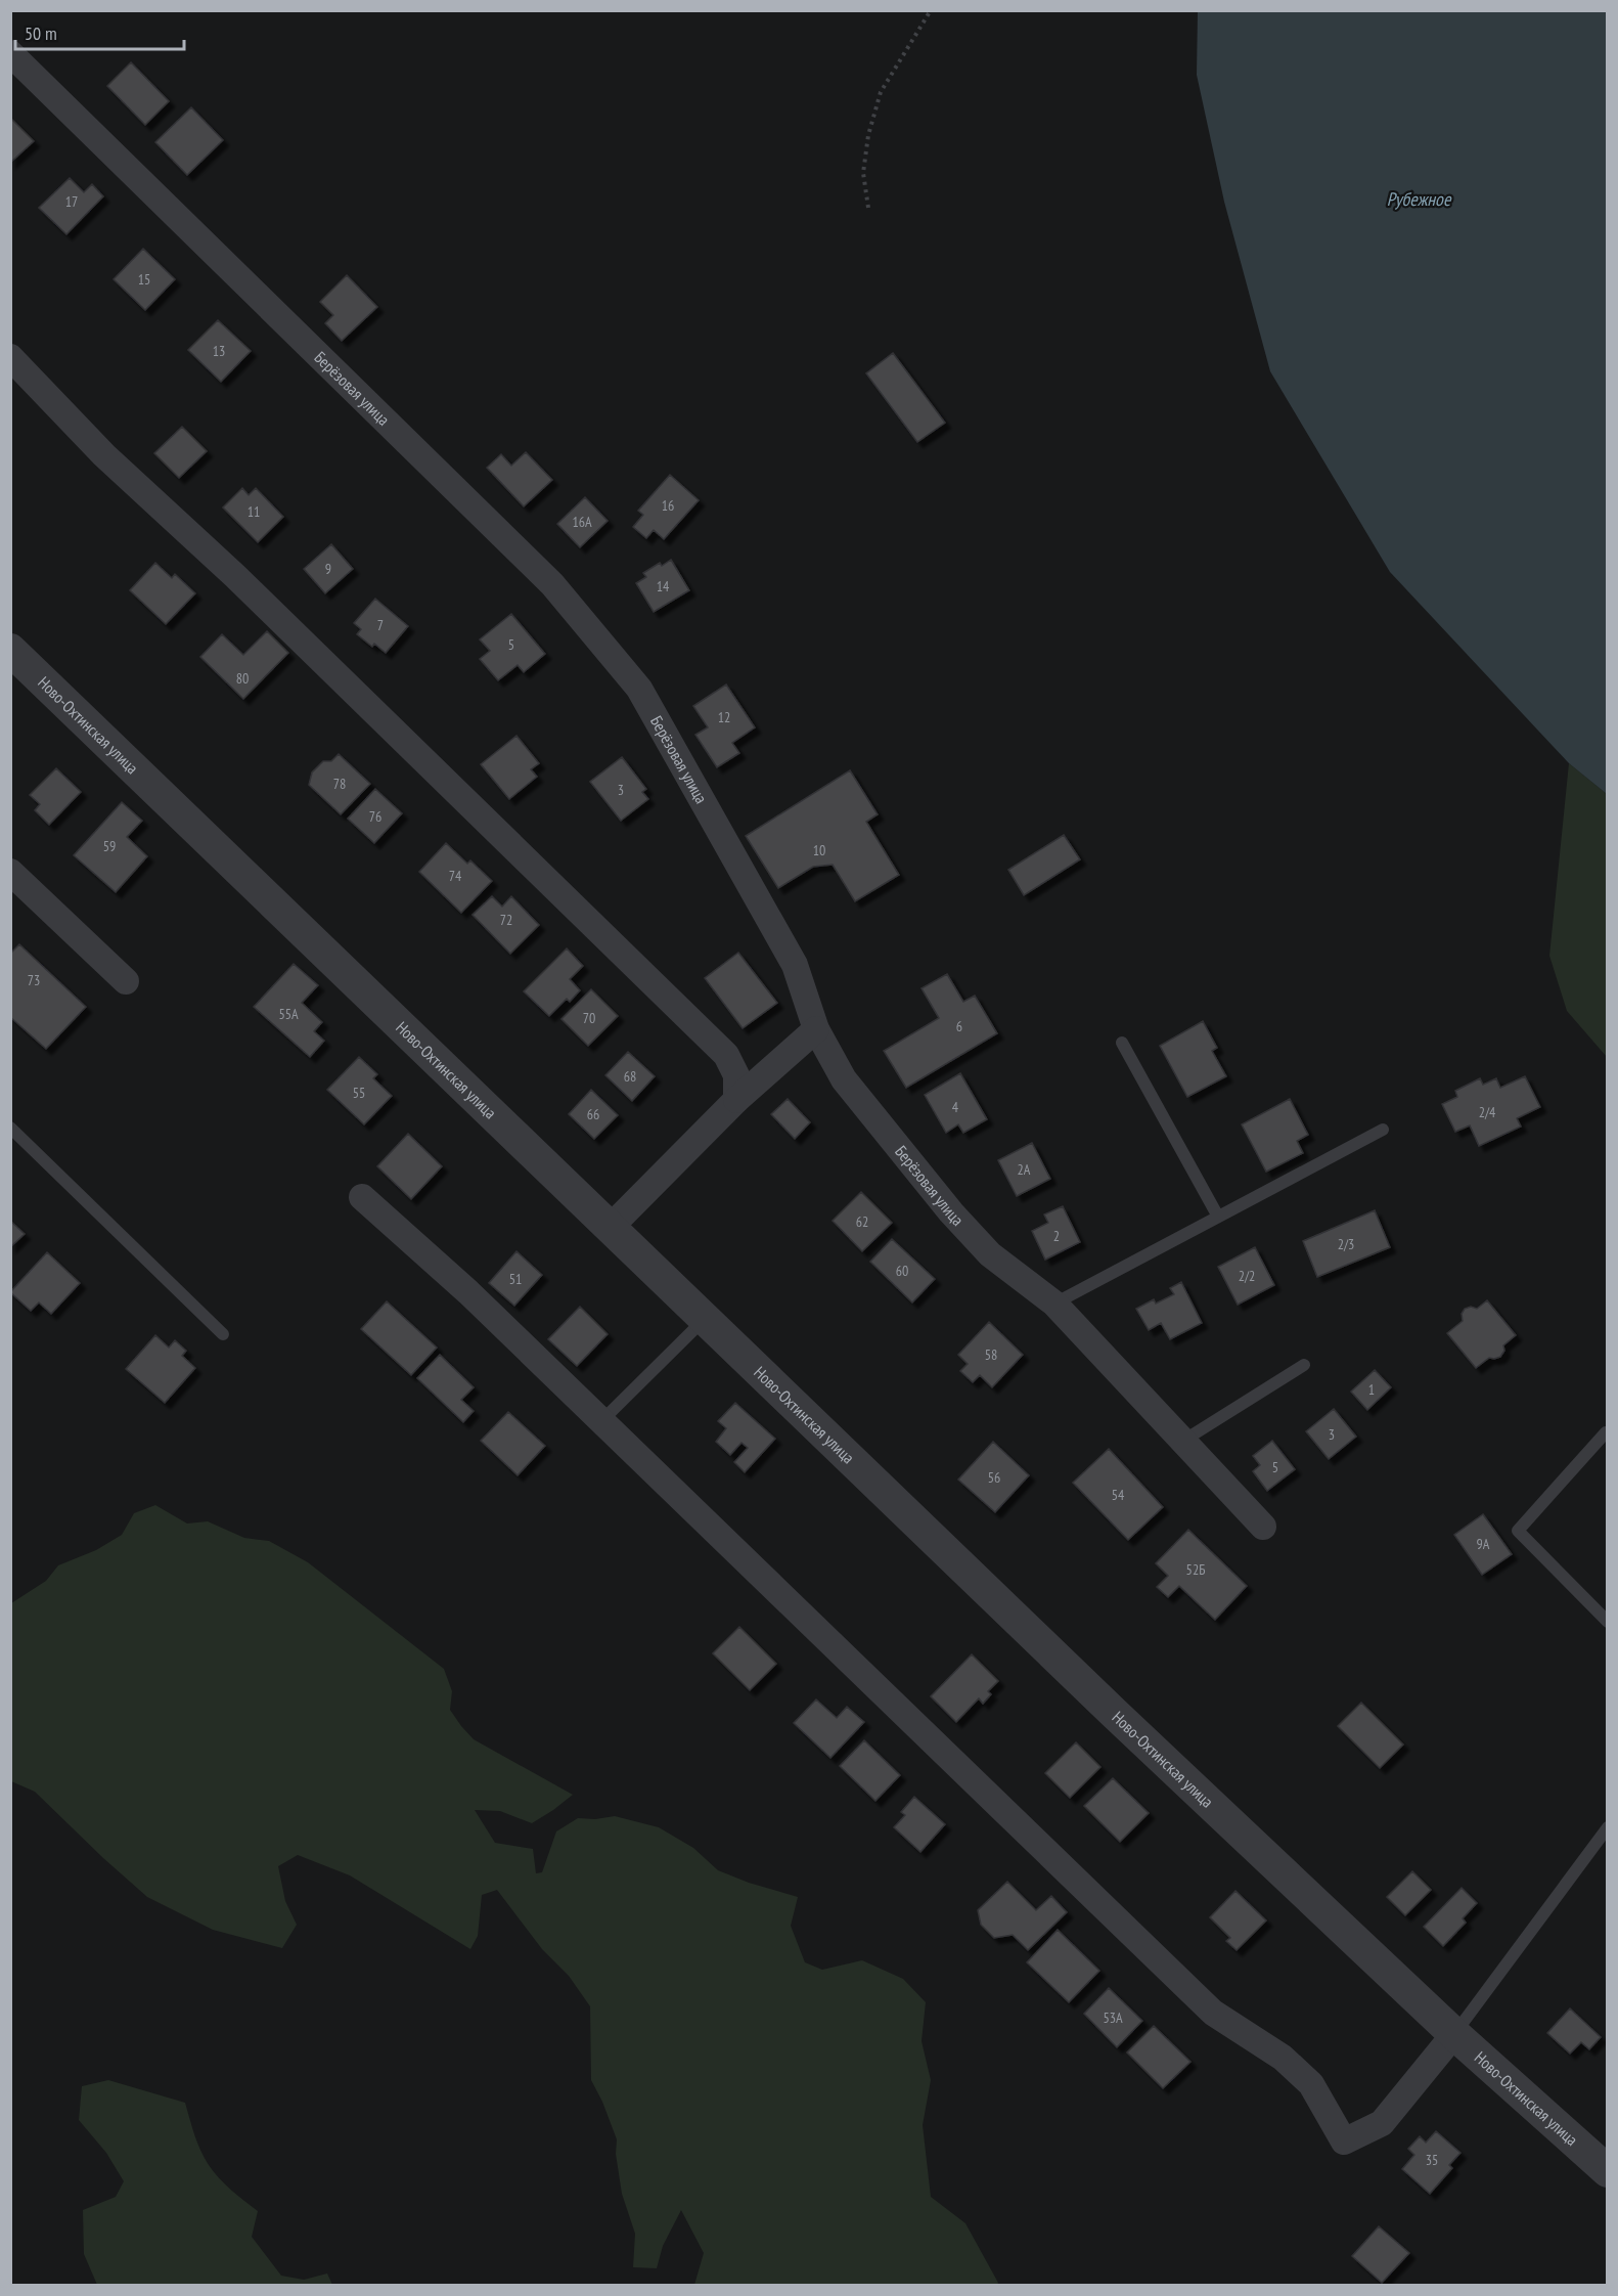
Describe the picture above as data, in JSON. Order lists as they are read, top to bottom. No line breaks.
{"streets":{"street":["Берёзовая улица","Ново-Охтинская улица"]},"water":["Рубежное"],"house_numbers":["17","15","13","16","11","16А","9","14","7","5","80","12","78","3","76","59","10","74","72","73","55А","70","6","68","55","4","2/4","66","2А","62","2","2/3","60","2/2","51","58","1","3","5","56","54","9А","52Б","53А","35"],"scale_bar":"50 m"}
